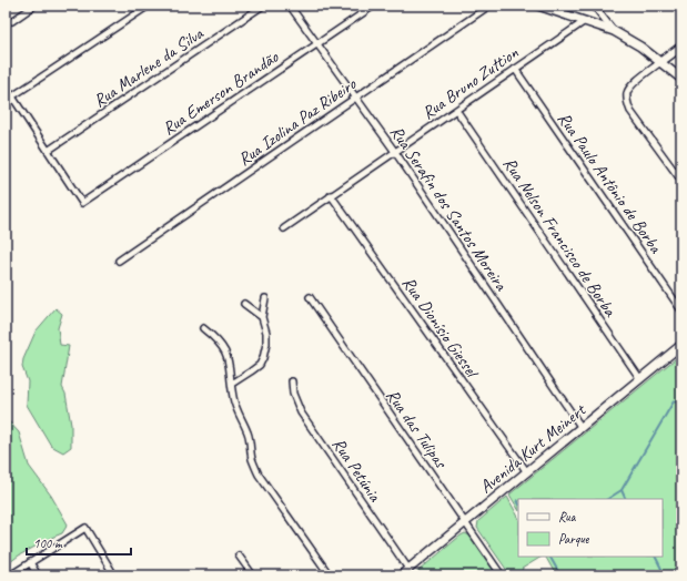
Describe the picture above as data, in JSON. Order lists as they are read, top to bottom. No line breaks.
{"streets":{"main road":["Avenida Kurt Meinert"],"street":["Rua Marlene da Silva","Rua Bruno Zuttion","Rua Emerson Brandão","Rua Izolina Paz Ribeiro","Rua Paulo Antônio de Borba","Rua Serafin dos Santos Moreira","Rua Nelson Francisco de Borba","Rua Dionísio Giessel","Rua das Tulipas","Rua Petúnia"]},"crossings":[["Rua Marlene da Silva","Rua Emerson Brandão"],["Rua Bruno Zuttion","Rua Paulo Antônio de Borba"],["Rua Bruno Zuttion","Rua Serafin dos Santos Moreira"],["Rua Bruno Zuttion","Rua Nelson Francisco de Borba"],["Rua Bruno Zuttion","Rua Dionísio Giessel"],["Rua Emerson Brandão","Rua Serafin dos Santos Moreira"],["Rua Izolina Paz Ribeiro","Rua Serafin dos Santos Moreira"],["Rua Serafin dos Santos Moreira","Avenida Kurt Meinert"],["Rua Nelson Francisco de Borba","Avenida Kurt Meinert"],["Rua Dionísio Giessel","Avenida Kurt Meinert"],["Rua das Tulipas","Avenida Kurt Meinert"],["Avenida Kurt Meinert","Rua Petúnia"]],"legend":["Rua","Parque"],"scale_bar":"100 m"}
